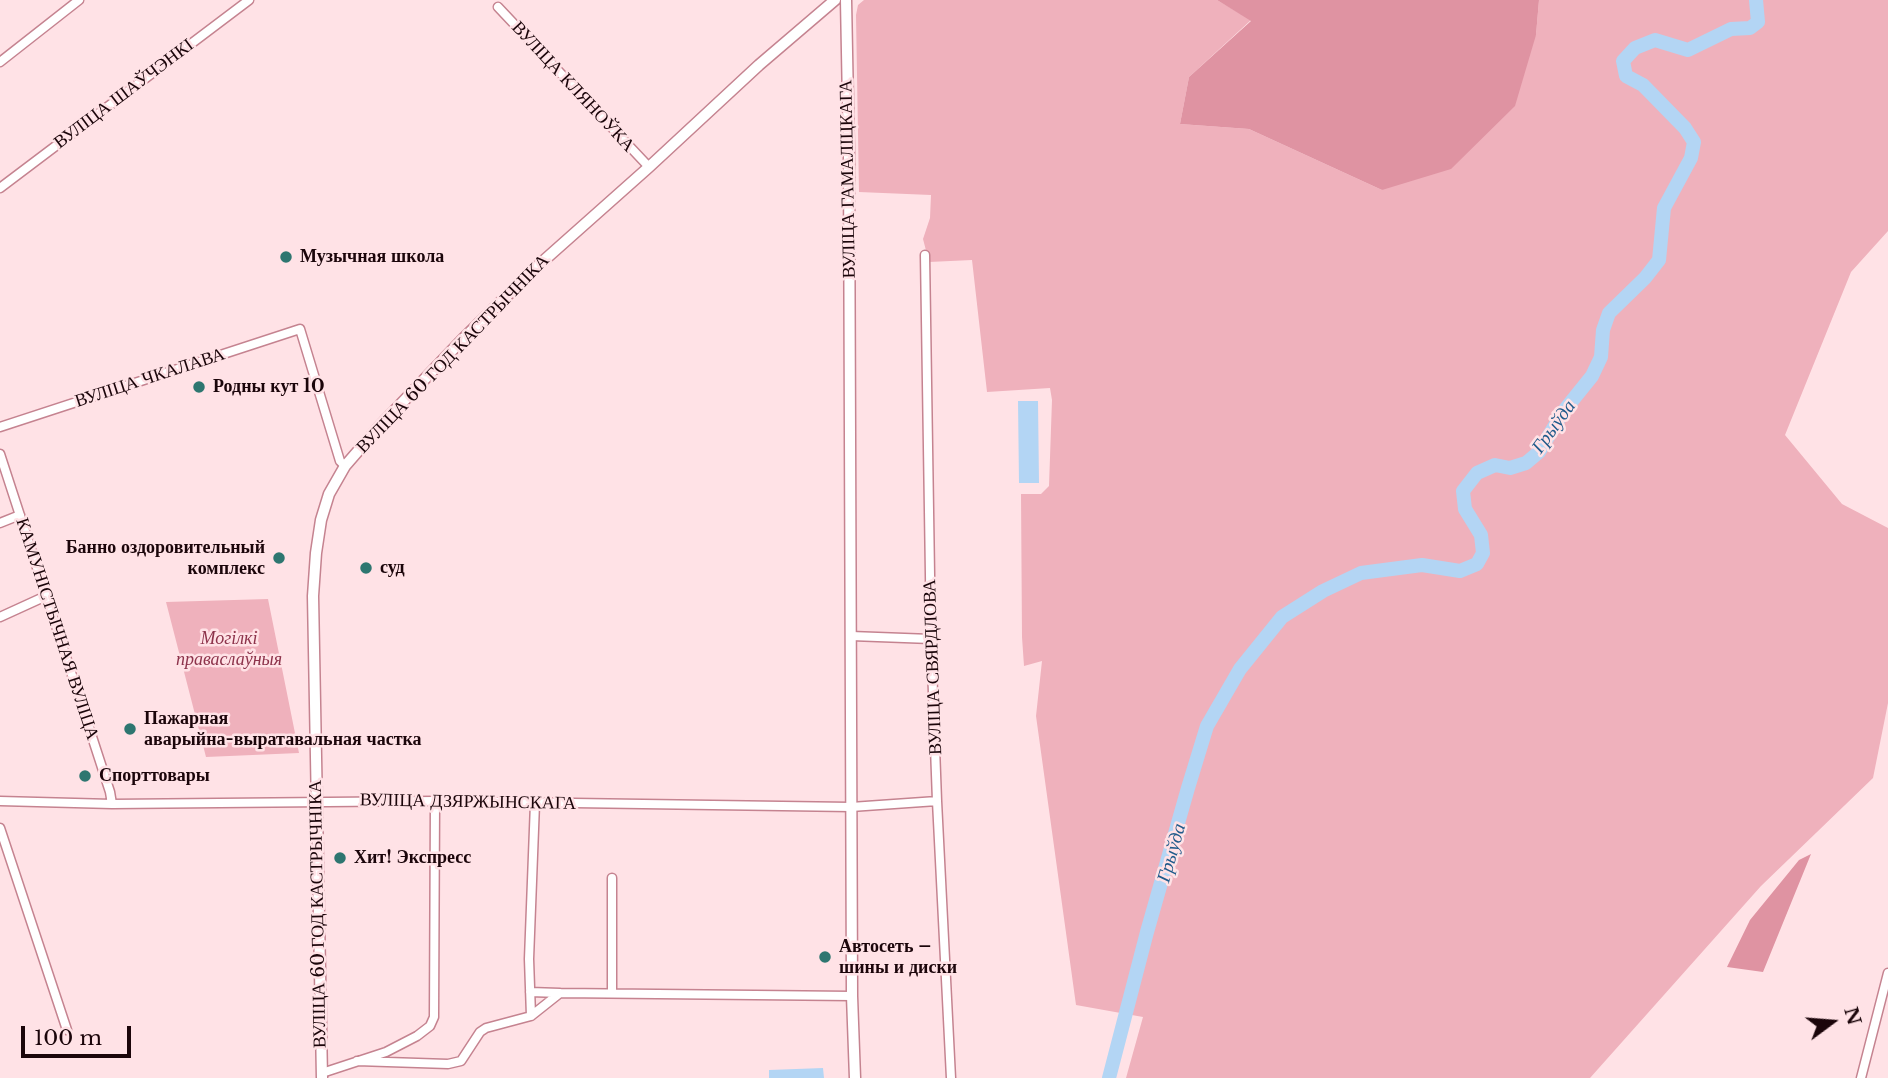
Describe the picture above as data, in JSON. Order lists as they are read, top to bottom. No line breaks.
{"streets":{"street":["ВУЛІЦА КЛЯНОЎКА","ВУЛІЦА ШАЎЧЭНКІ","ВУЛІЦА ГАМАЛІЦКАГА","ВУЛІЦА 60 ГОД КАСТРЫЧНІКА","ВУЛІЦА ЧКАЛАВА","КАМУНІСТЫЧНАЯ ВУЛІЦА","ВУЛІЦА СВЯРДЛОВА","ВУЛІЦА ДЗЯРЖЫНСКАГА"]},"crossings":[["ВУЛІЦА КЛЯНОЎКА","ВУЛІЦА 60 ГОД КАСТРЫЧНІКА"],["ВУЛІЦА 60 ГОД КАСТРЫЧНІКА","ВУЛІЦА ЧКАЛАВА"],["ВУЛІЦА 60 ГОД КАСТРЫЧНІКА","ВУЛІЦА ДЗЯРЖЫНСКАГА"],["КАМУНІСТЫЧНАЯ ВУЛІЦА","ВУЛІЦА ДЗЯРЖЫНСКАГА"],["ВУЛІЦА СВЯРДЛОВА","ВУЛІЦА ДЗЯРЖЫНСКАГА"]],"water":["Грыўда"],"parks":["Могілкі праваслаўныя"],"places":["Музычная школа","Родны кут 10","Банно оздоровительный комплекс","суд","Пажарная аварыйна-выратавальная частка","Спорттовары","Хит! Экспресс","Автосеть – шины и диски"],"scale_bar":"100 m","north":"right"}
